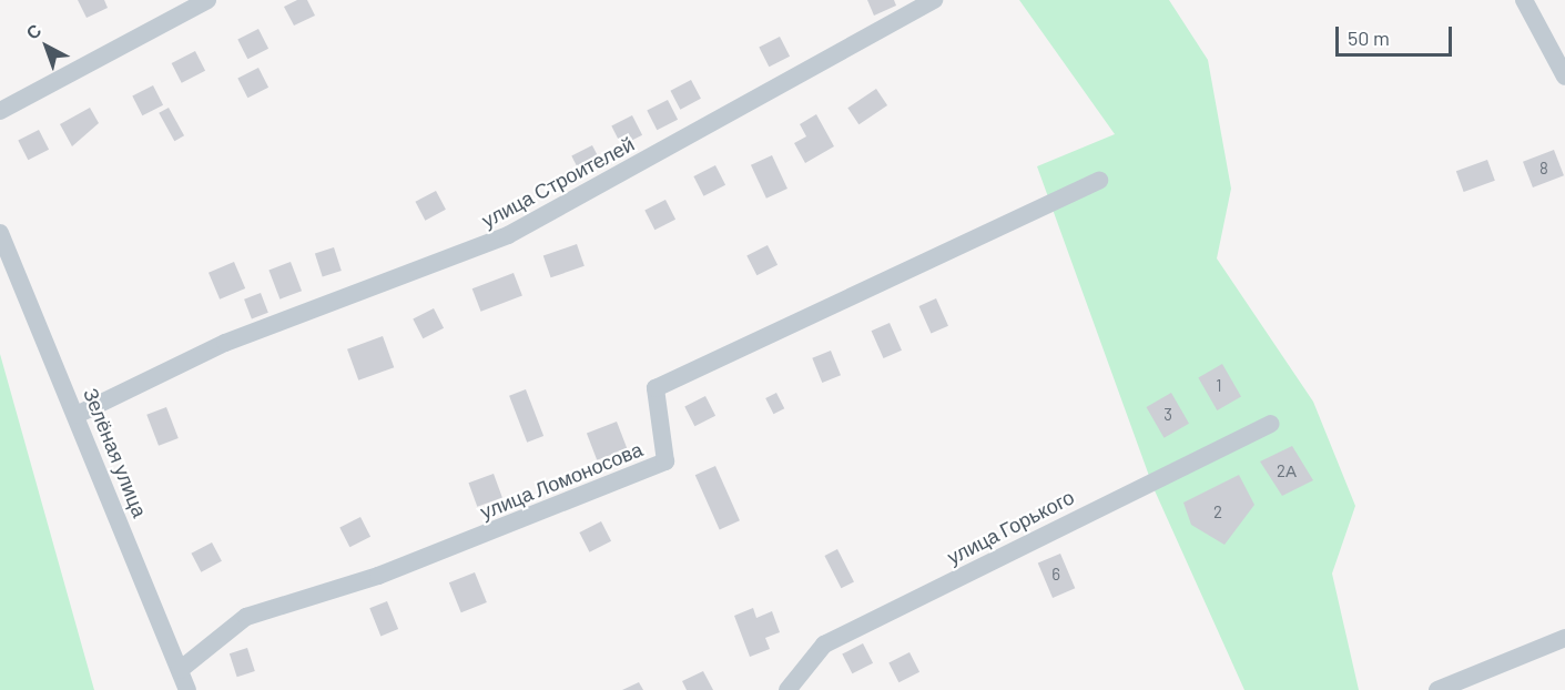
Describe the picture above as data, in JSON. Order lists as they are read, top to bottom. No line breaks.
{"streets":{"street":["улица Строителей","Зелёная улица","улица Ломоносова","улица Горького"]},"crossings":[["улица Строителей","Зелёная улица"],["Зелёная улица","улица Ломоносова"]],"house_numbers":["8","1","3","2А","2","6"],"scale_bar":"50 m","north":"top left"}
